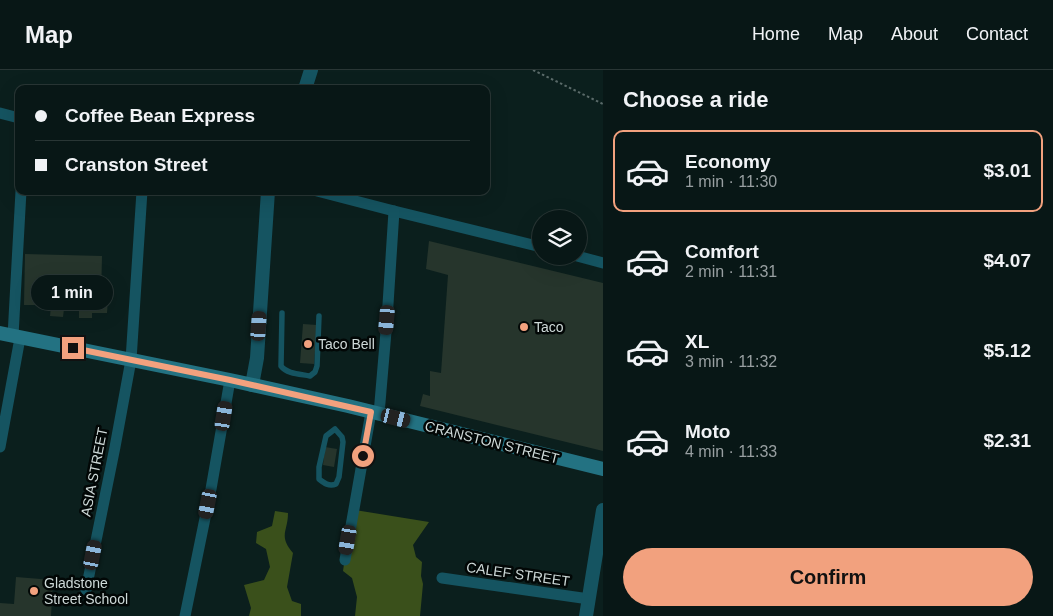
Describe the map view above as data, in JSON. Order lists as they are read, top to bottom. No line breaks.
{"streets":{"main road":["CRANSTON STREET"],"street":["ASIA STREET","CALEF STREET"]},"crossings":[["CRANSTON STREET","ASIA STREET"]],"places":["Taco","Taco Bell","Gladstone Street School"],"page":{"header":"Map","nav":["Home","Map","About","Contact"],"heading":"Choose a ride","banner":["Coffee Bean Express","Cranston Street"],"list":[{"name":"Economy","note":"1 min · 11:30","value":"$3.01"},{"name":"Comfort","note":"2 min · 11:31","value":"$4.07"},{"name":"XL","note":"3 min · 11:32","value":"$5.12"},{"name":"Moto","note":"4 min · 11:33","value":"$2.31"}],"bubble":"1 min","buttons":"Confirm"}}
